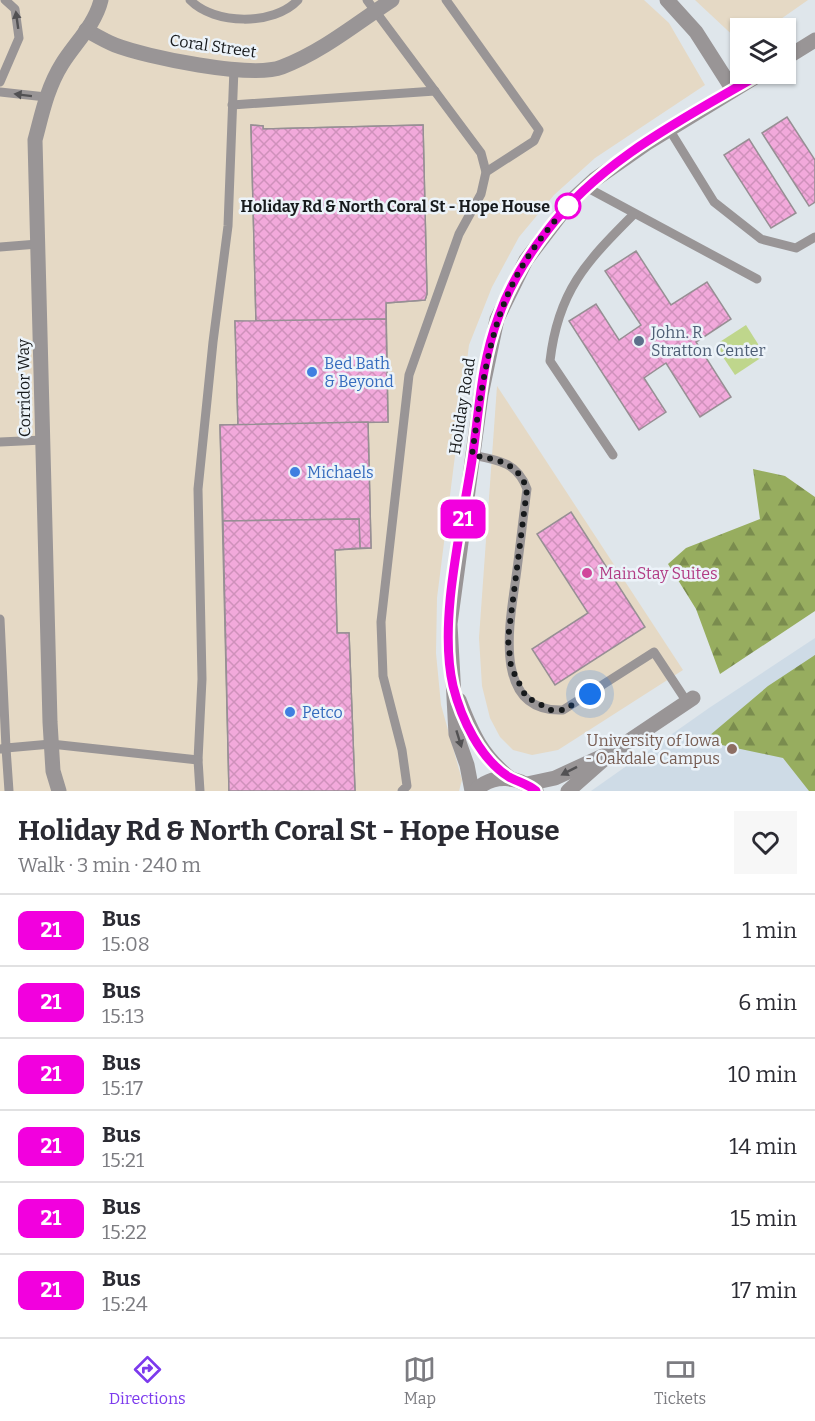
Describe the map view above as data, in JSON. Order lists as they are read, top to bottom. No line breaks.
{"streets":{"street":["Coral Street","Corridor Way","Holiday Road"]},"crossings":[["Coral Street","Corridor Way"]],"places":["Holiday Rd & North Coral St - Hope House","John. R Stratton Center","Bed Bath & Beyond","Michaels","MainStay Suites","Petco","University of Iowa - Oakdale Campus"],"lines":["bus line 21"],"page":{"on_map":"21","heading":["Holiday Rd & North Coral St - Hope House","Walk · 3 min · 240 m"],"list":[{"mark":"21","name":"Bus","note":"15:08","value":"1 min"},{"mark":"21","name":"Bus","note":"15:13","value":"6 min"},{"mark":"21","name":"Bus","note":"15:17","value":"10 min"},{"mark":"21","name":"Bus","note":"15:21","value":"14 min"},{"mark":"21","name":"Bus","note":"15:22","value":"15 min"},{"mark":"21","name":"Bus","note":"15:24","value":"17 min"}],"tabs":["Directions","Map","Tickets"]}}
